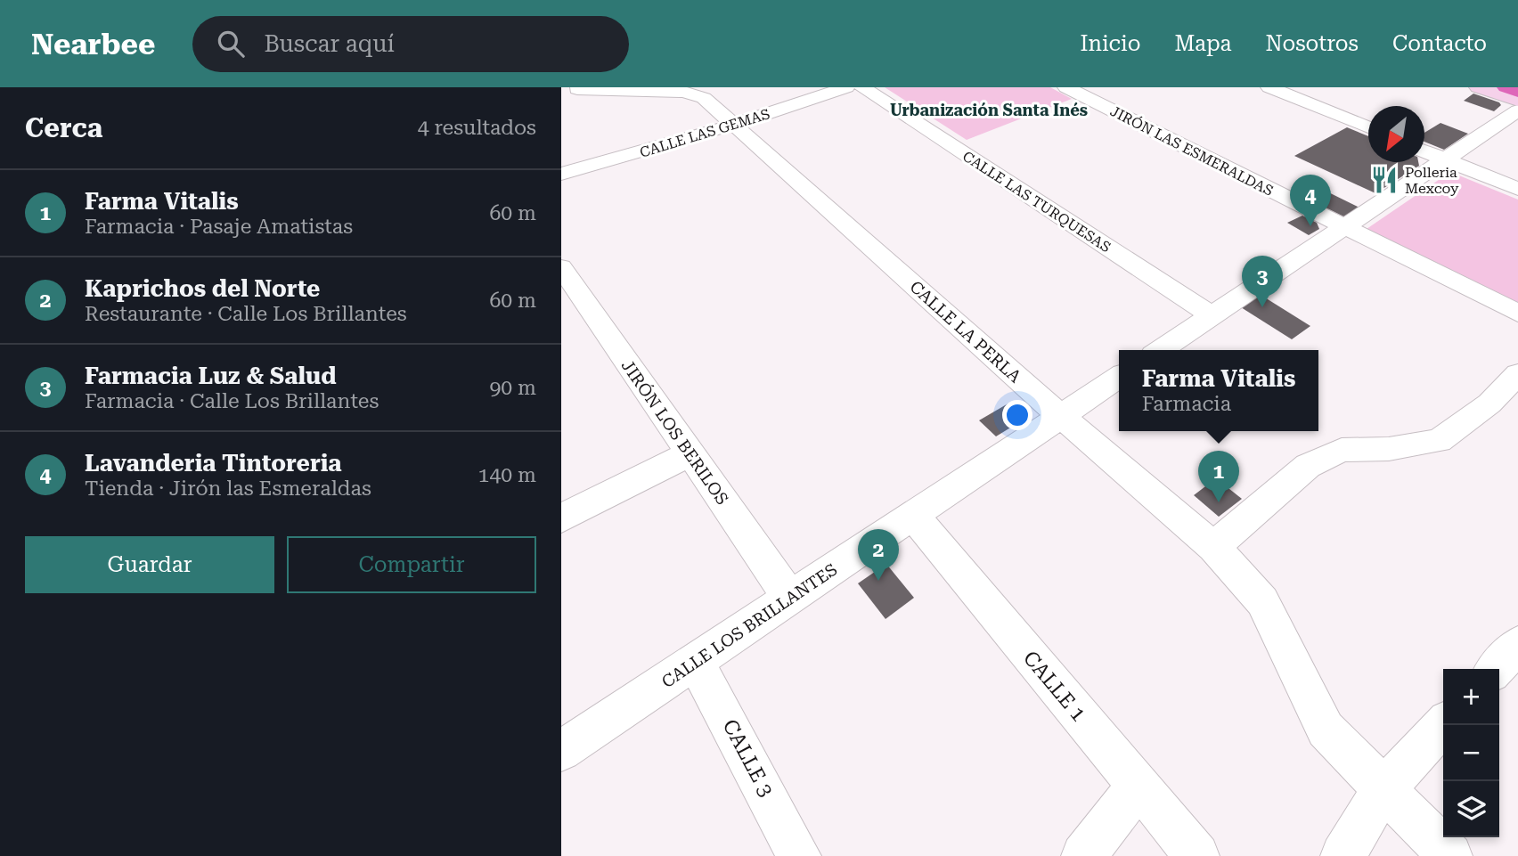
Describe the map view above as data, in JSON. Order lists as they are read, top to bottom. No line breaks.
{"streets":{"street":["CALLE LAS GEMAS","JIRÓN LAS ESMERALDAS","CALLE LAS TURQUESAS","CALLE LA PERLA","JIRÓN LOS BERILOS","CALLE LOS BRILLANTES","CALLE 1","CALLE 3"]},"crossings":[["CALLE LAS GEMAS","CALLE LA PERLA"],["CALLE LA PERLA","CALLE LOS BRILLANTES"],["JIRÓN LOS BERILOS","CALLE LOS BRILLANTES"],["CALLE LOS BRILLANTES","CALLE 1"],["CALLE LOS BRILLANTES","CALLE 3"]],"districts":["Urbanización Santa Inés"],"places":{"restaurant":["Polleria Mexcoy"]},"north":"bottom left","page":{"header":"Nearbee","search":"Buscar aquí","nav":["Inicio","Mapa","Nosotros","Contacto"],"heading":["Cerca","4 resultados"],"list":[{"mark":"1","name":"Farma Vitalis","note":"Farmacia · Pasaje Amatistas","value":"60 m"},{"mark":"2","name":"Kaprichos del Norte","note":"Restaurante · Calle Los Brillantes","value":"60 m"},{"mark":"3","name":"Farmacia Luz & Salud","note":"Farmacia · Calle Los Brillantes","value":"90 m"},{"mark":"4","name":"Lavanderia Tintoreria","note":"Tienda · Jirón las Esmeraldas","value":"140 m"}],"pins":["4","3","1","2"],"popup":["Farma Vitalis","Farmacia"],"buttons":["Guardar","Compartir"],"map_buttons":["+","−"]}}
